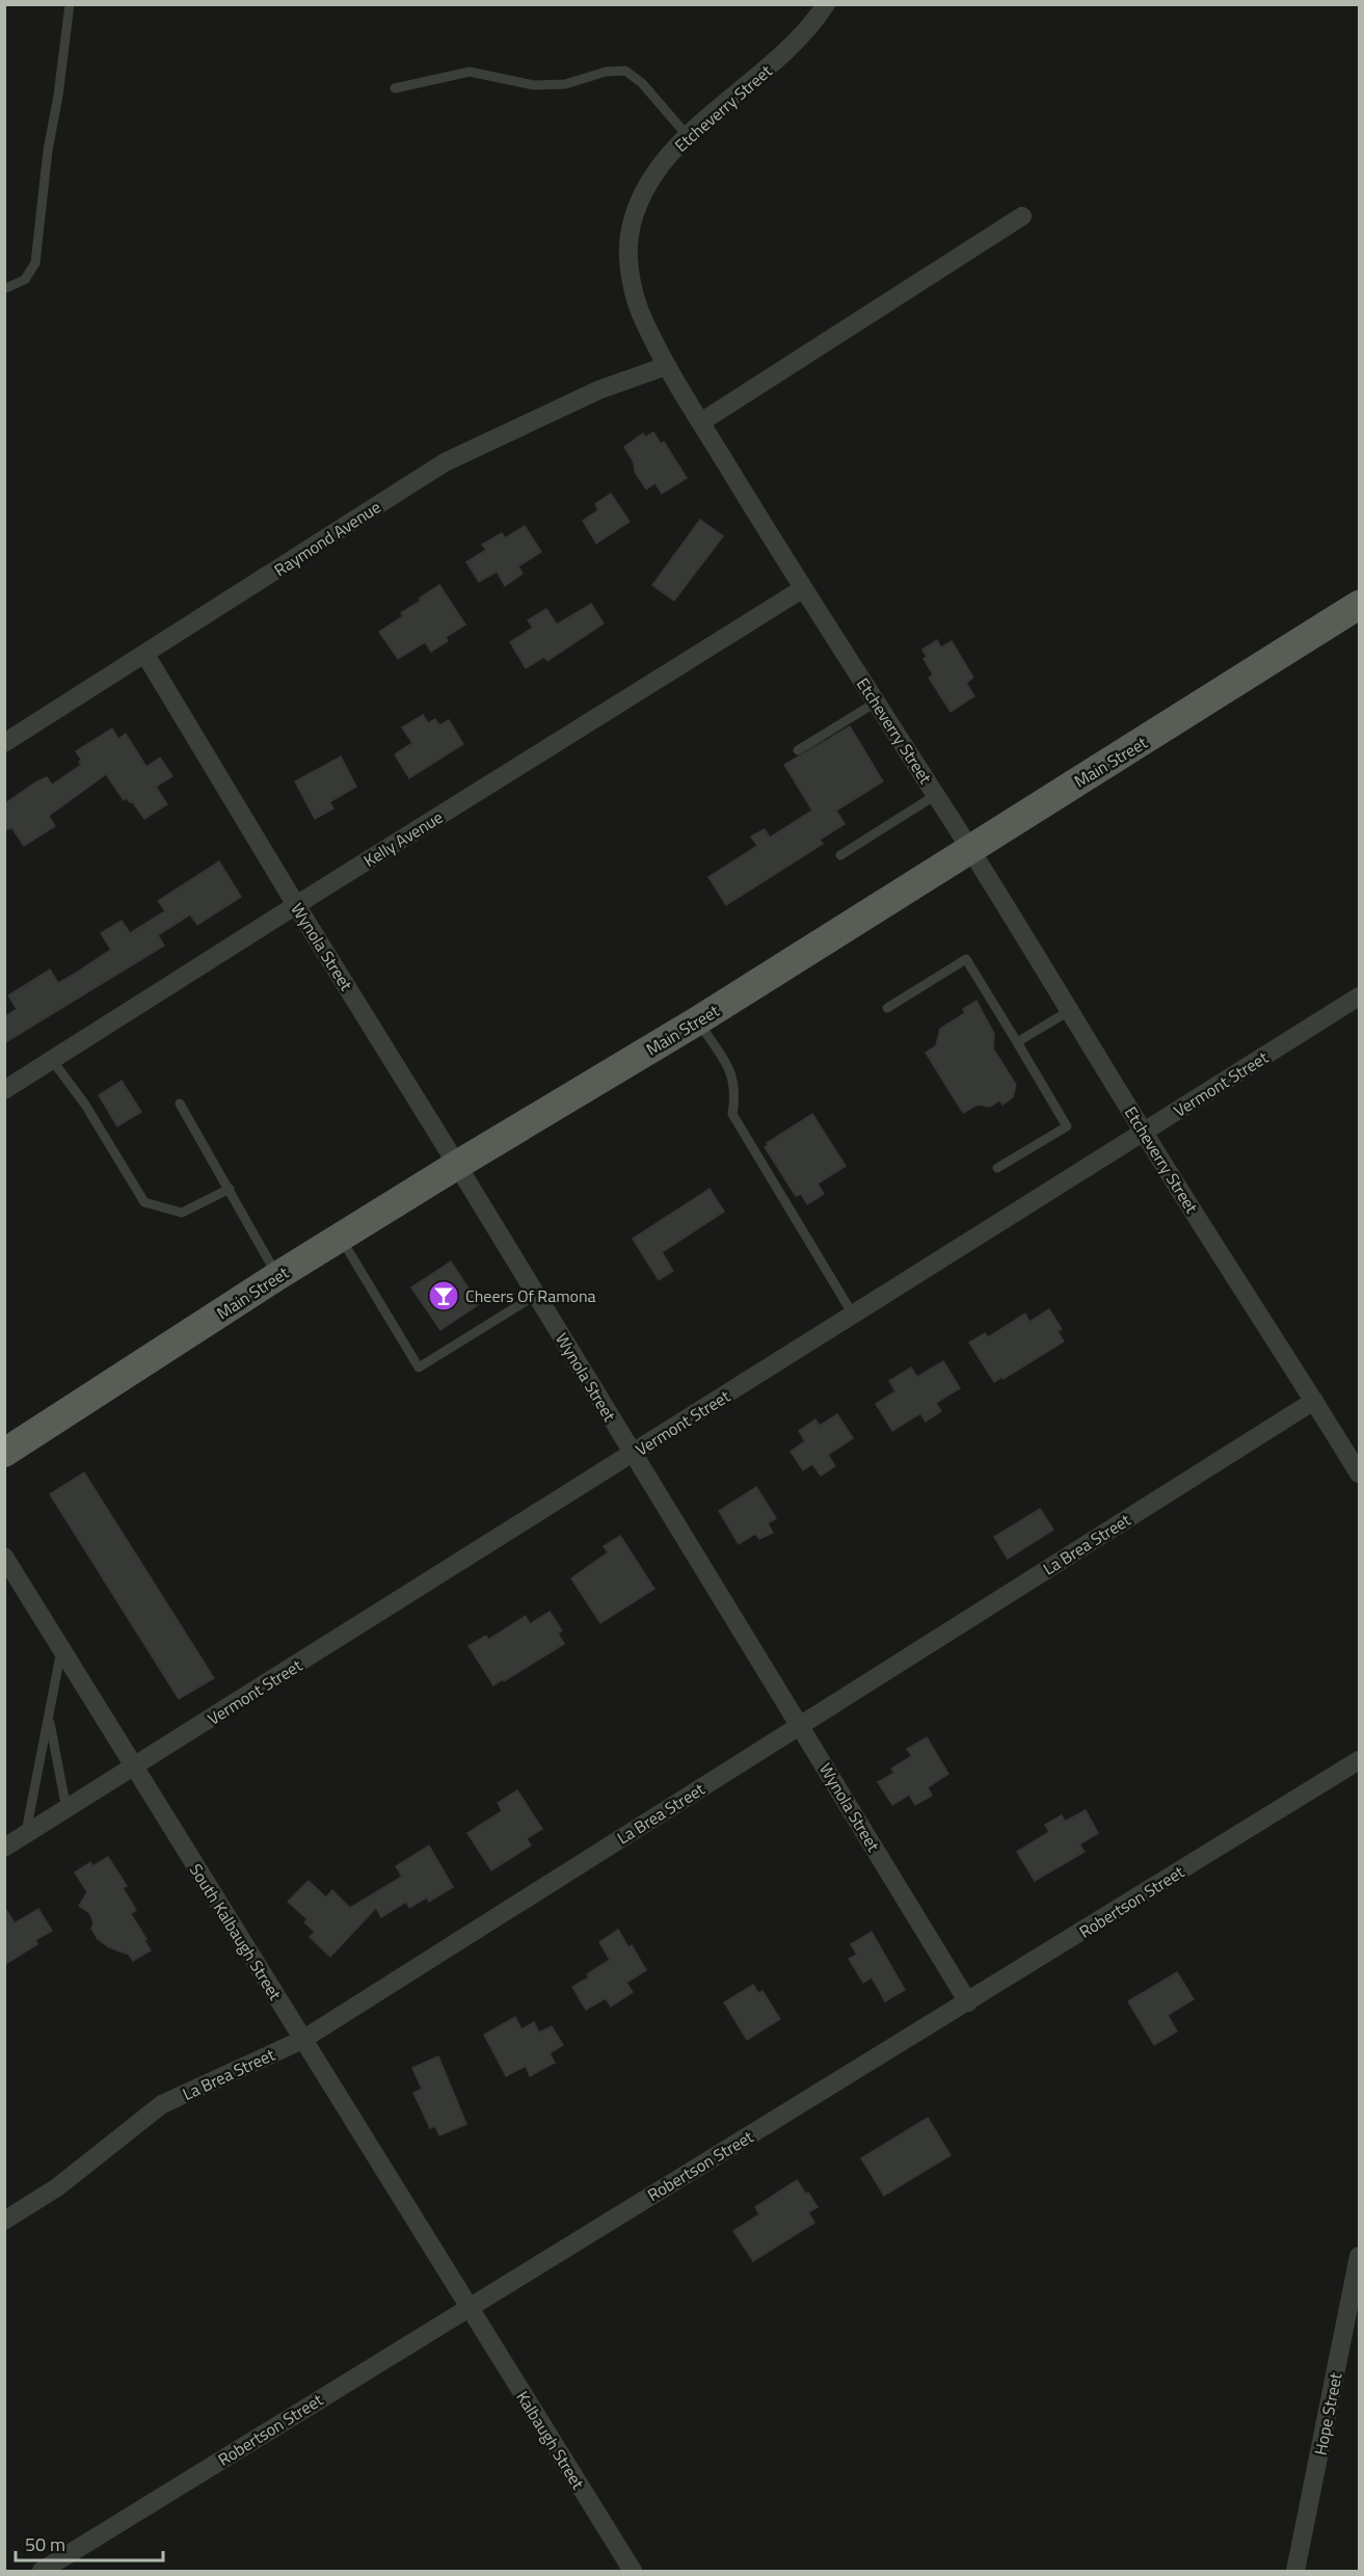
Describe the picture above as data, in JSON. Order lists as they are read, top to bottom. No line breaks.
{"streets":{"main road":["Main Street"],"street":["Etcheverry Street","Raymond Avenue","Kelly Avenue","Wynola Street","Vermont Street","La Brea Street","Robertson Street","South Kalbaugh Street","Hope Street","Kalbaugh Street"]},"crossings":[["Etcheverry Street","Raymond Avenue"],["Etcheverry Street","Main Street"],["Etcheverry Street","Kelly Avenue"],["Etcheverry Street","Vermont Street"],["Etcheverry Street","La Brea Street"],["Raymond Avenue","Wynola Street"],["Main Street","Wynola Street"],["Kelly Avenue","Wynola Street"],["Wynola Street","Vermont Street"],["Wynola Street","La Brea Street"],["Wynola Street","Robertson Street"],["Vermont Street","South Kalbaugh Street"],["La Brea Street","South Kalbaugh Street"],["Robertson Street","South Kalbaugh Street"],["Robertson Street","Kalbaugh Street"],["South Kalbaugh Street","Kalbaugh Street"]],"places":{"bar":["Cheers Of Ramona"]},"scale_bar":"50 m"}
